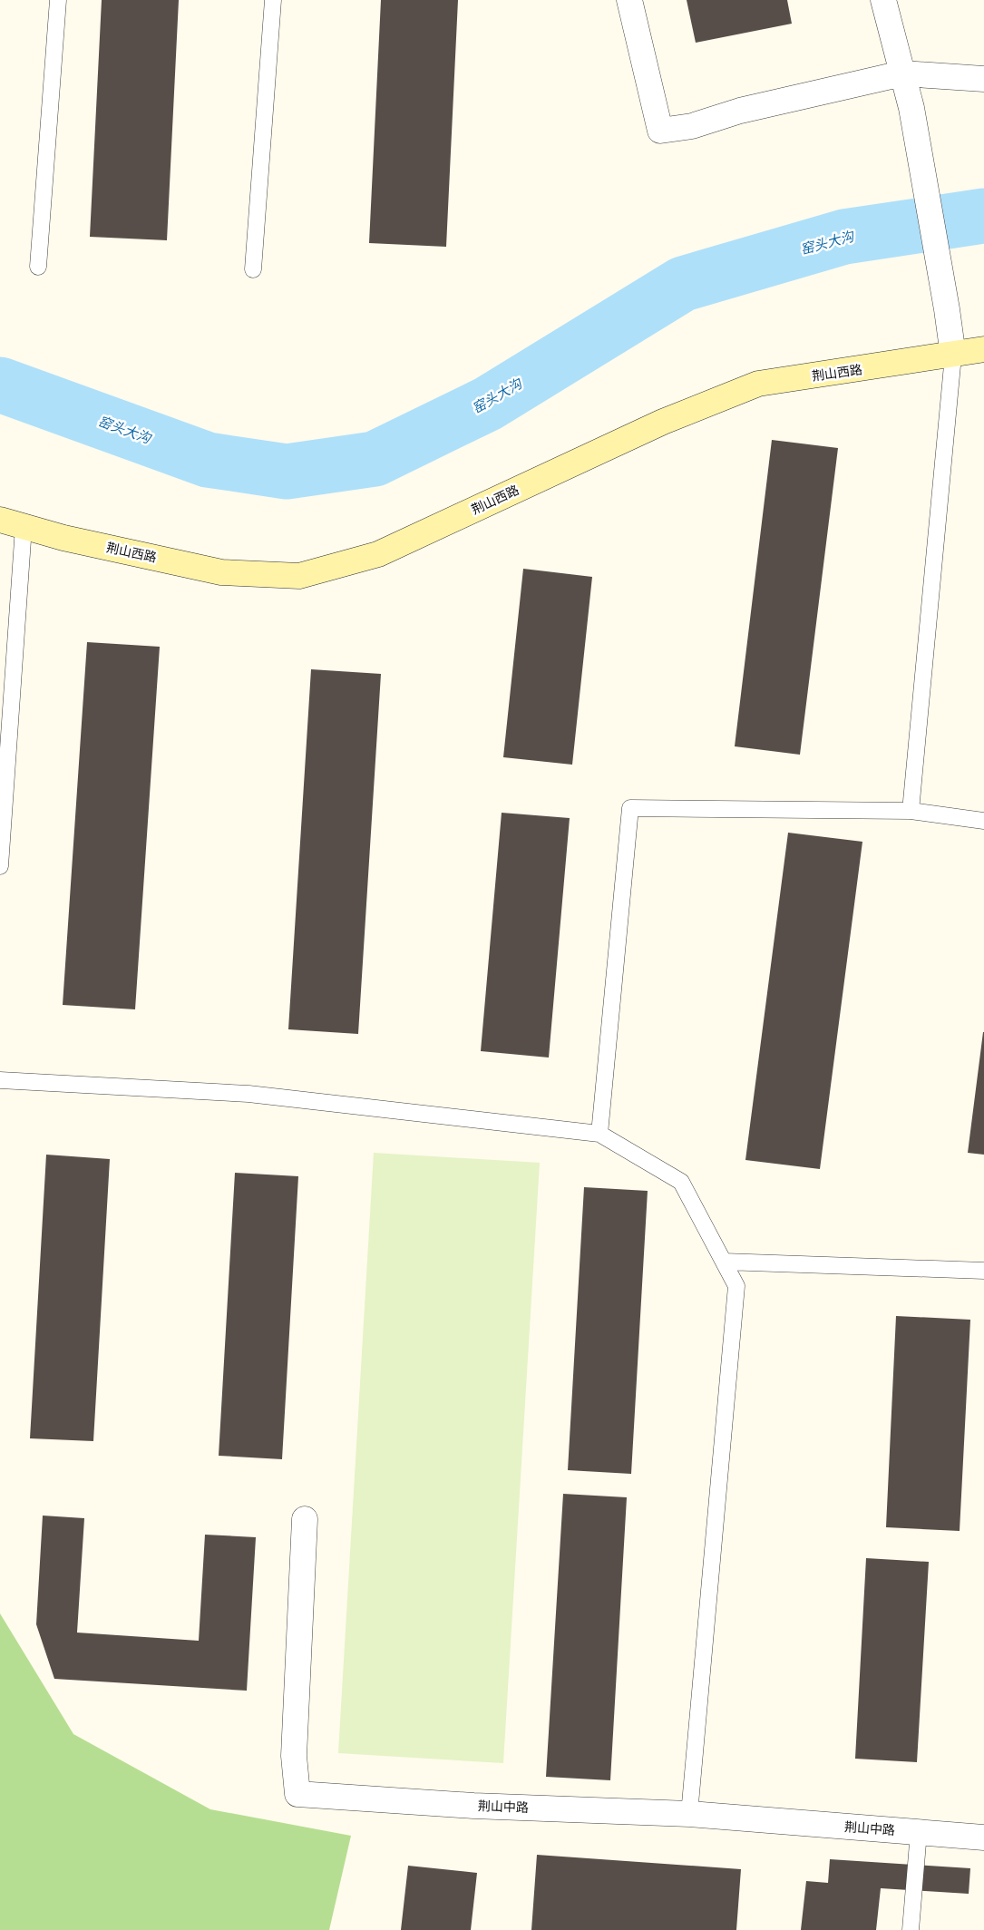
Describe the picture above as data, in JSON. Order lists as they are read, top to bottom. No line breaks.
{"streets":{"street":["荆山西路","荆山中路"]},"water":["窑头大沟"]}
